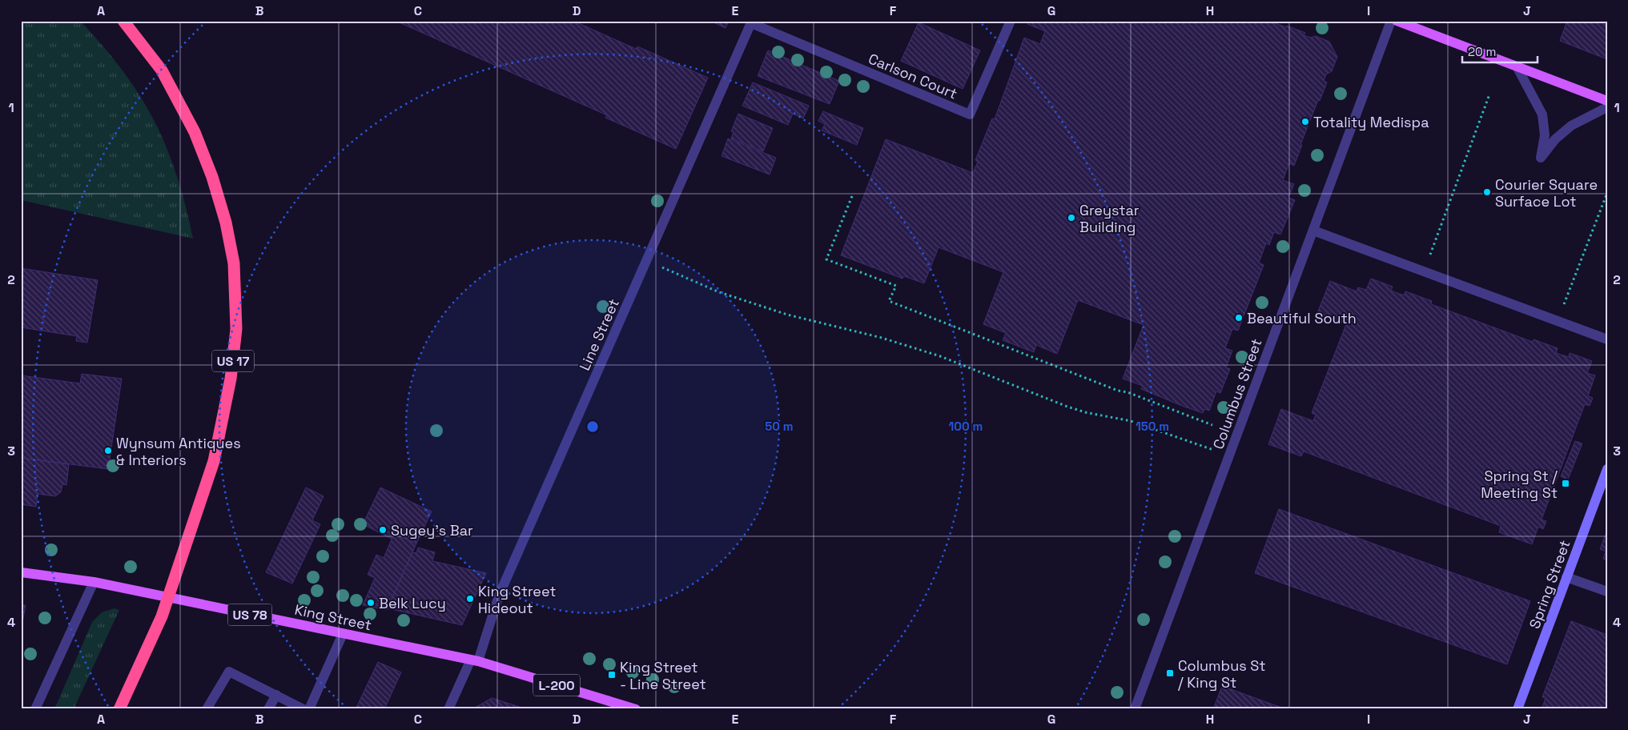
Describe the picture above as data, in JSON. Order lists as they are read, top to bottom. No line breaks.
{"streets":{"highway":["US 17"],"main road":["Spring Street","US 78","King Street","L-200"],"street":["Carlson Court","Line Street","Columbus Street"]},"crossings":[["Carlson Court","Line Street"],["Line Street","King Street"]],"places":{"other":["Totality Medispa","Courier Square Surface Lot","Greystar Building","Beautiful South","Wynsum Antiques & Interiors","Sugey's Bar","King Street Hideout","Belk Lucy"],"transit":["Spring St / Meeting St","Columbus St / King St","King Street - Line Street"]},"scale_bar":"20 m","grid":{"columns":["A","B","C","D","E","F","G","H","I","J"],"rows":["1","2","3","4"]},"rings":["50 m","100 m","150 m"]}
